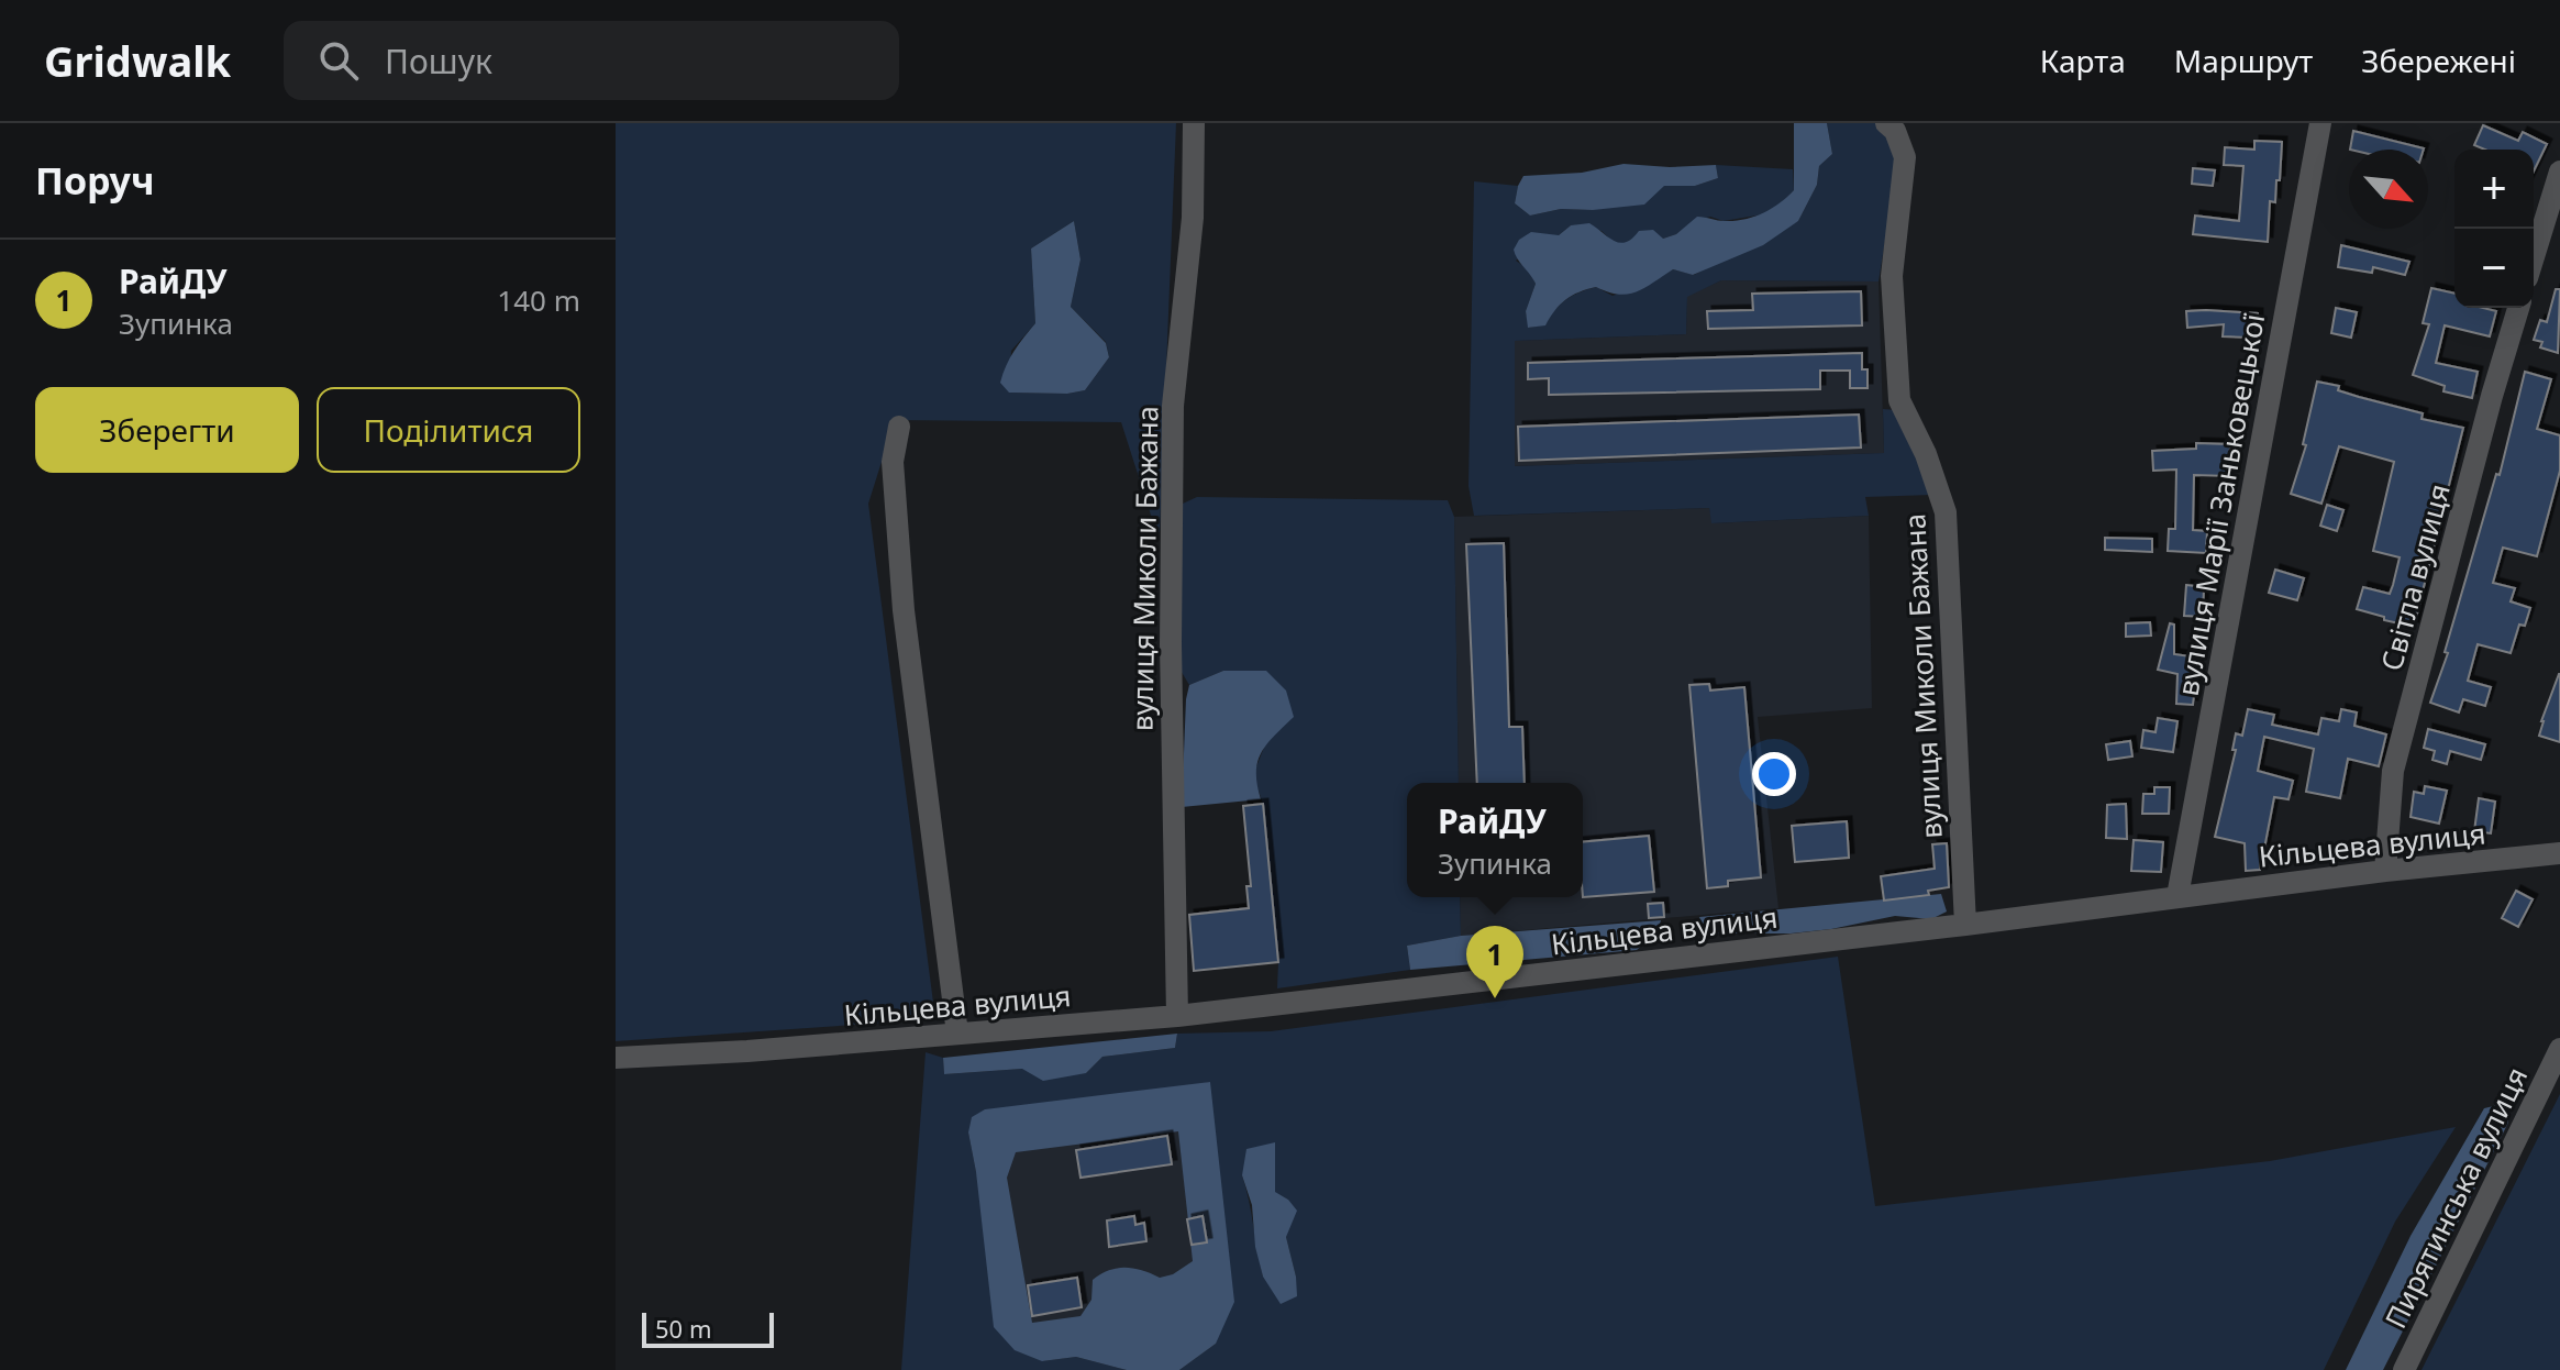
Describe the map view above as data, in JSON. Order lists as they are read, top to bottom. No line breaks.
{"streets":{"street":["вулиця Марії Заньковецької","вулиця Миколи Бажана","Світла вулиця","Кільцева вулиця","Пирятинська вулиця"]},"crossings":[["вулиця Марії Заньковецької","Кільцева вулиця"],["вулиця Миколи Бажана","Кільцева вулиця"],["Світла вулиця","Кільцева вулиця"]],"scale_bar":"50 m","north":"bottom right","page":{"header":"Gridwalk","search":"Пошук","nav":["Карта","Маршрут","Збережені"],"heading":"Поруч","map_buttons":["+","−"],"list":[{"mark":"1","name":"РайДУ","note":"Зупинка","value":"140 m"}],"buttons":["Зберегти","Поділитися"],"popup":["РайДУ","Зупинка"],"pins":"1","scale":"50 m"}}
